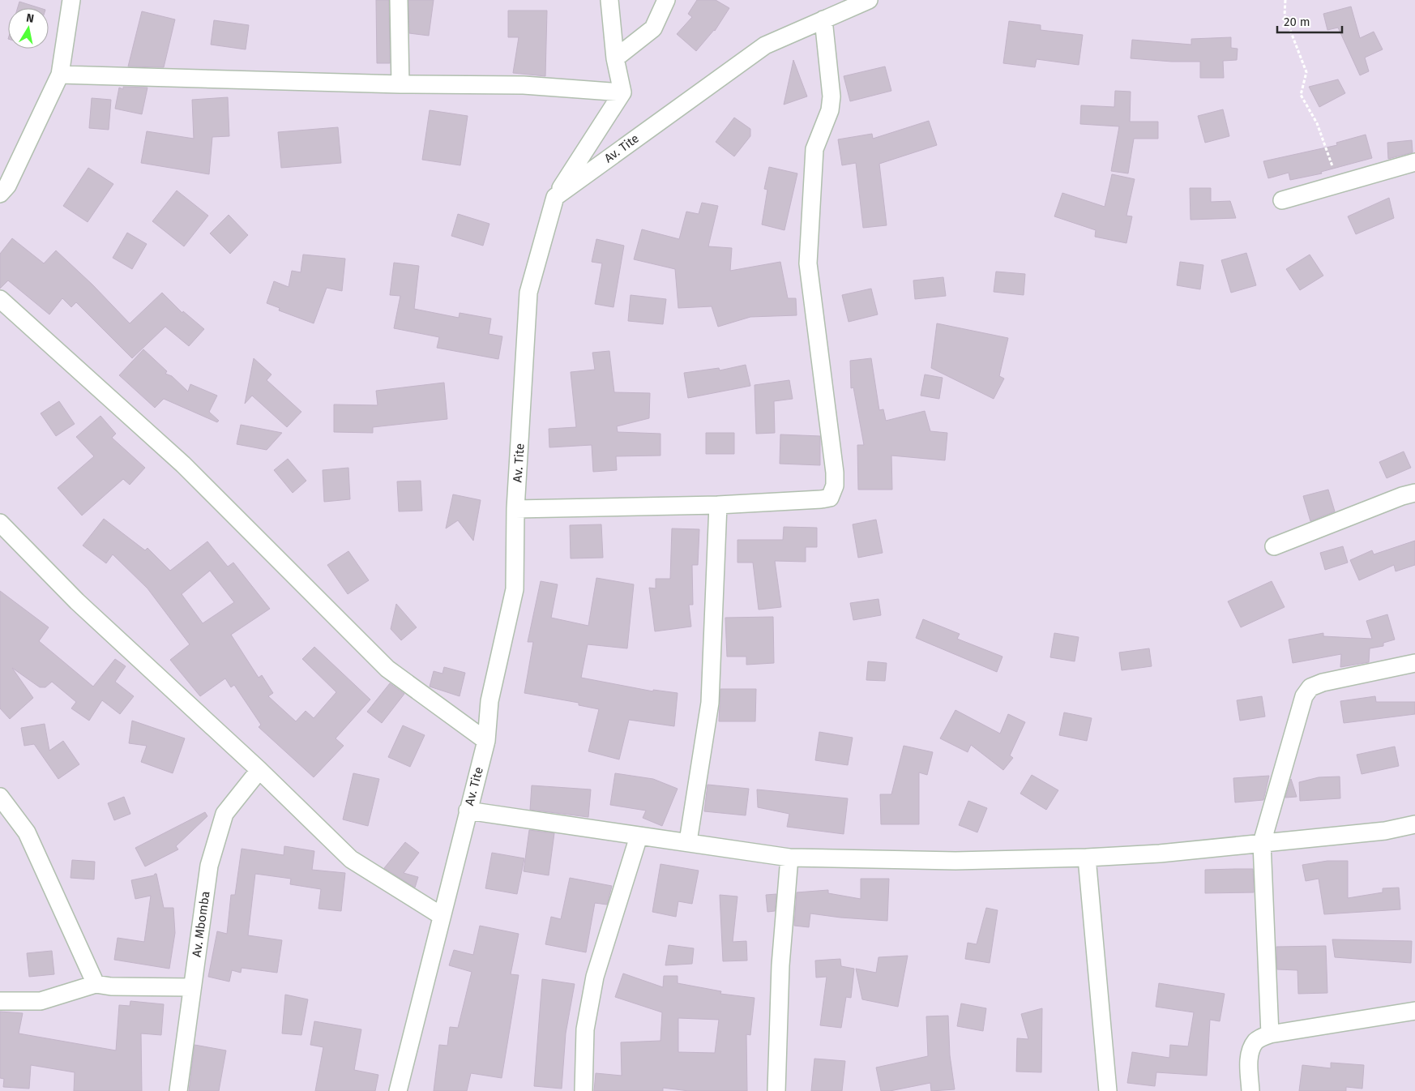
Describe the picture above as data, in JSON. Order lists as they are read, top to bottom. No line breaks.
{"streets":{"street":["Av. Tite","Av. Mbomba"]},"scale_bar":"20 m","north":"top"}
